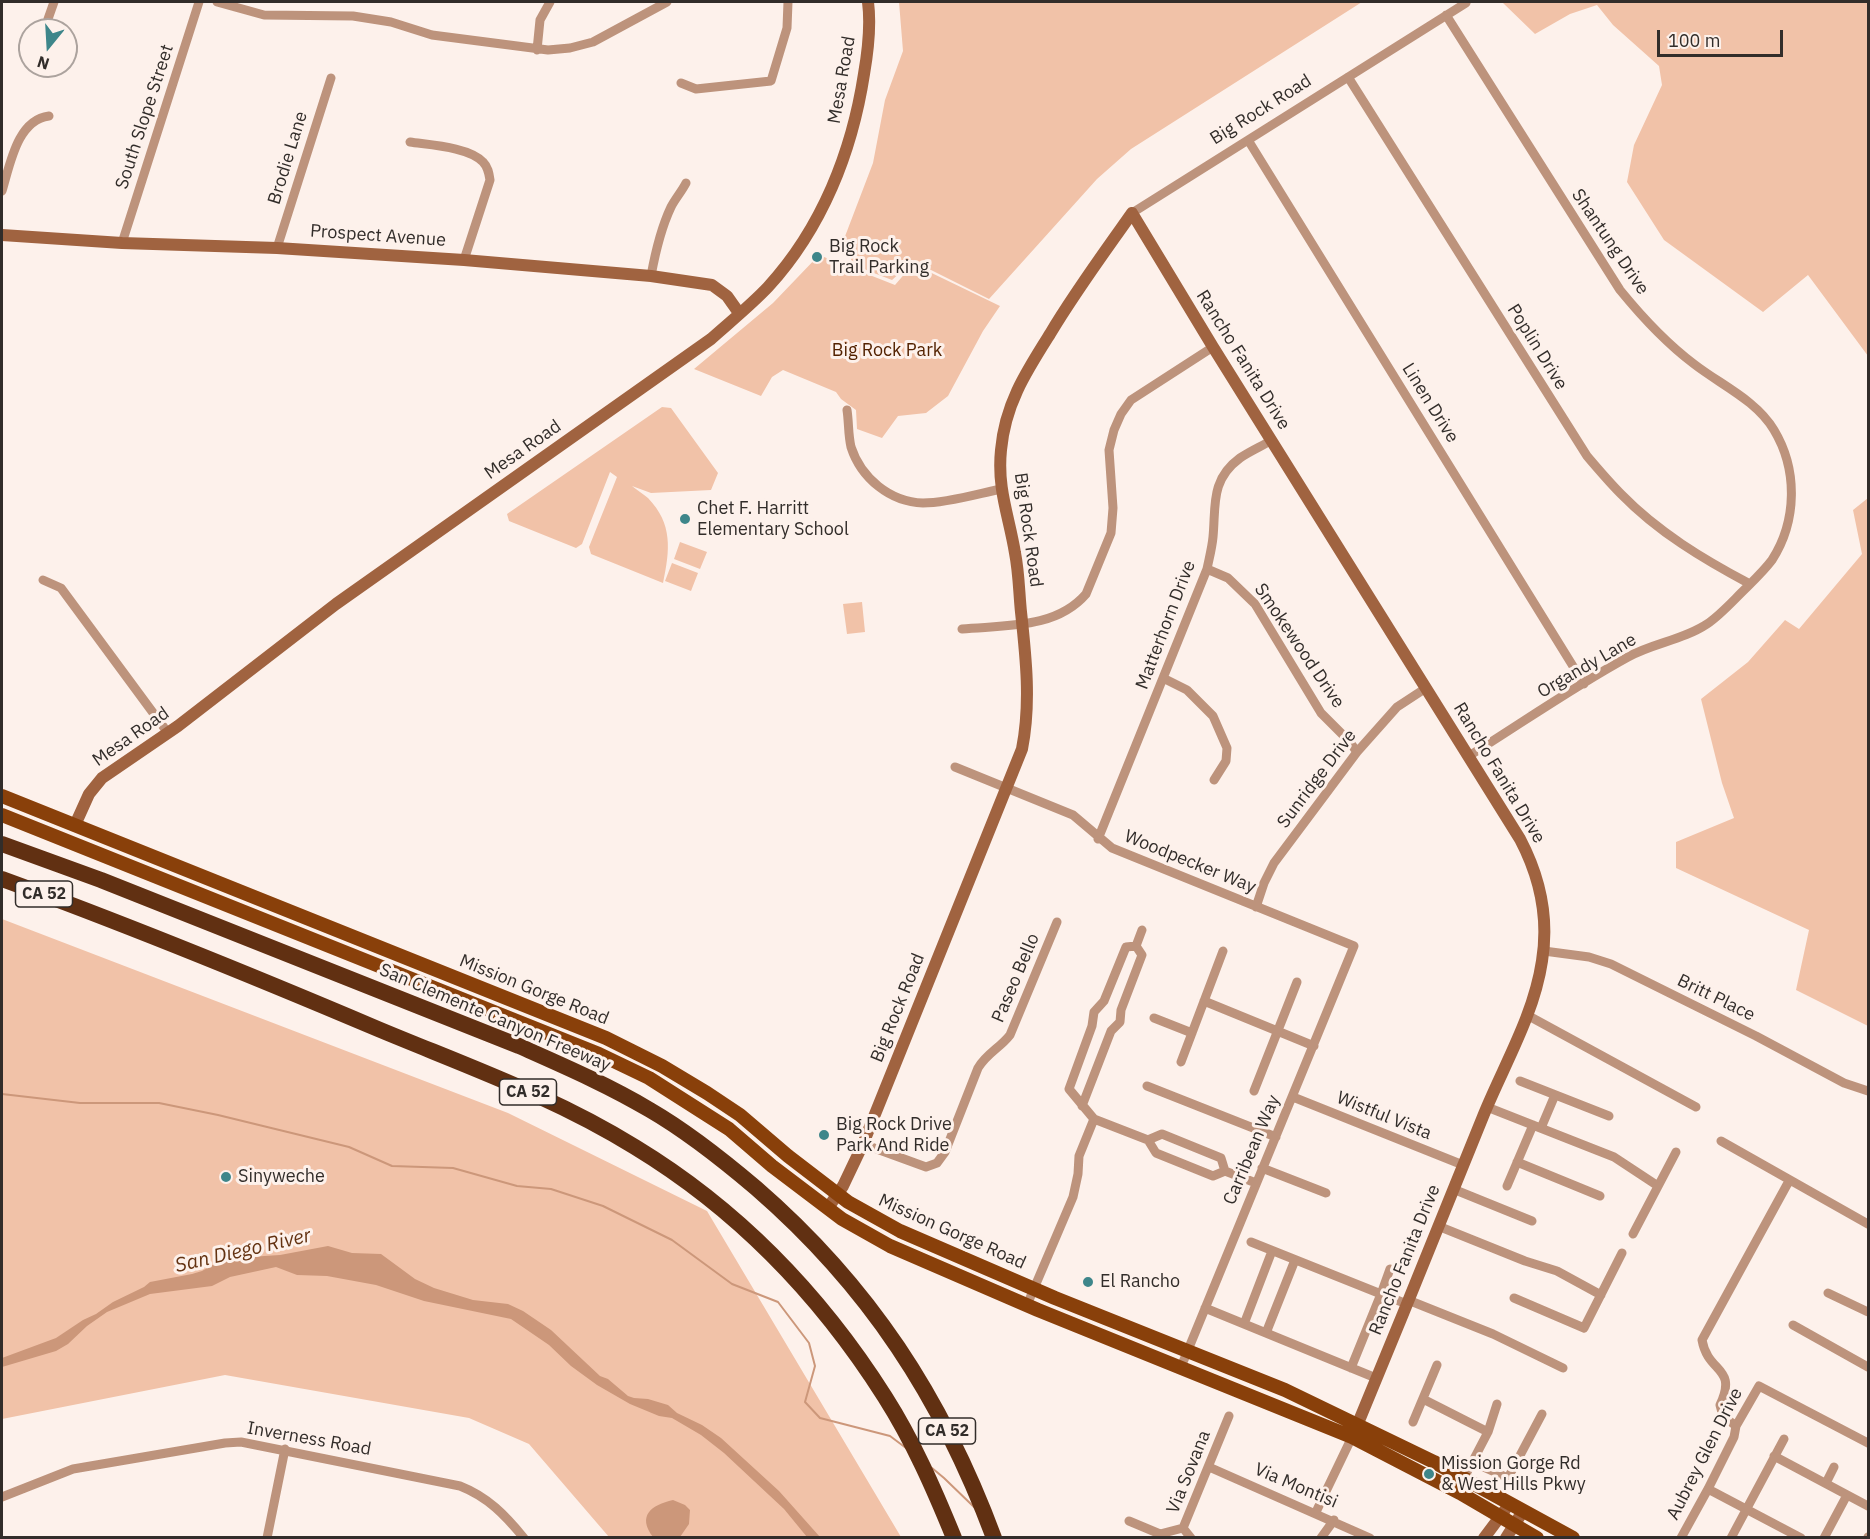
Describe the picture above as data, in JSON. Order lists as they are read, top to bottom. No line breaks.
{"streets":{"highway":["CA 52","San Clemente Canyon Freeway"],"main road":["Mesa Road","Mission Gorge Road"],"street":["Big Rock Road","South Slope Street","Brodie Lane","Prospect Avenue","Shantung Drive","Poplin Drive","Rancho Fanita Drive","Linen Drive","Matterhorn Drive","Smokewood Drive","Organdy Lane","Sunridge Drive","Woodpecker Way","Paseo Bello","Britt Place","Wistful Vista","Carribean Way","Inverness Road","Aubrey Glen Drive","Via Sovana","Via Montisi"]},"crossings":[["Mesa Road","Prospect Avenue"],["Mesa Road","Mission Gorge Road"],["Big Rock Road","Shantung Drive"],["Big Rock Road","Poplin Drive"],["Big Rock Road","Rancho Fanita Drive"],["Big Rock Road","Linen Drive"],["Big Rock Road","Woodpecker Way"],["Big Rock Road","Paseo Bello"],["Big Rock Road","Mission Gorge Road"],["South Slope Street","Prospect Avenue"],["Brodie Lane","Prospect Avenue"],["Shantung Drive","Poplin Drive"],["Shantung Drive","Organdy Lane"],["Poplin Drive","Organdy Lane"],["Rancho Fanita Drive","Matterhorn Drive"],["Rancho Fanita Drive","Organdy Lane"],["Rancho Fanita Drive","Sunridge Drive"],["Rancho Fanita Drive","Mission Gorge Road"],["Rancho Fanita Drive","Britt Place"],["Rancho Fanita Drive","Wistful Vista"],["Linen Drive","Organdy Lane"],["Matterhorn Drive","Smokewood Drive"],["Matterhorn Drive","Woodpecker Way"],["Smokewood Drive","Sunridge Drive"],["Sunridge Drive","Woodpecker Way"],["Woodpecker Way","Carribean Way"],["Mission Gorge Road","Carribean Way"],["Wistful Vista","Carribean Way"],["Via Sovana","Via Montisi"]],"water":["San Diego River"],"parks":["Big Rock Park"],"places":["Big Rock Trail Parking","Chet F. Harritt Elementary School","Big Rock Drive Park And Ride","Sinyweche","El Rancho","Mission Gorge Rd & West Hills Pkwy"],"scale_bar":"100 m","north":"bottom"}
